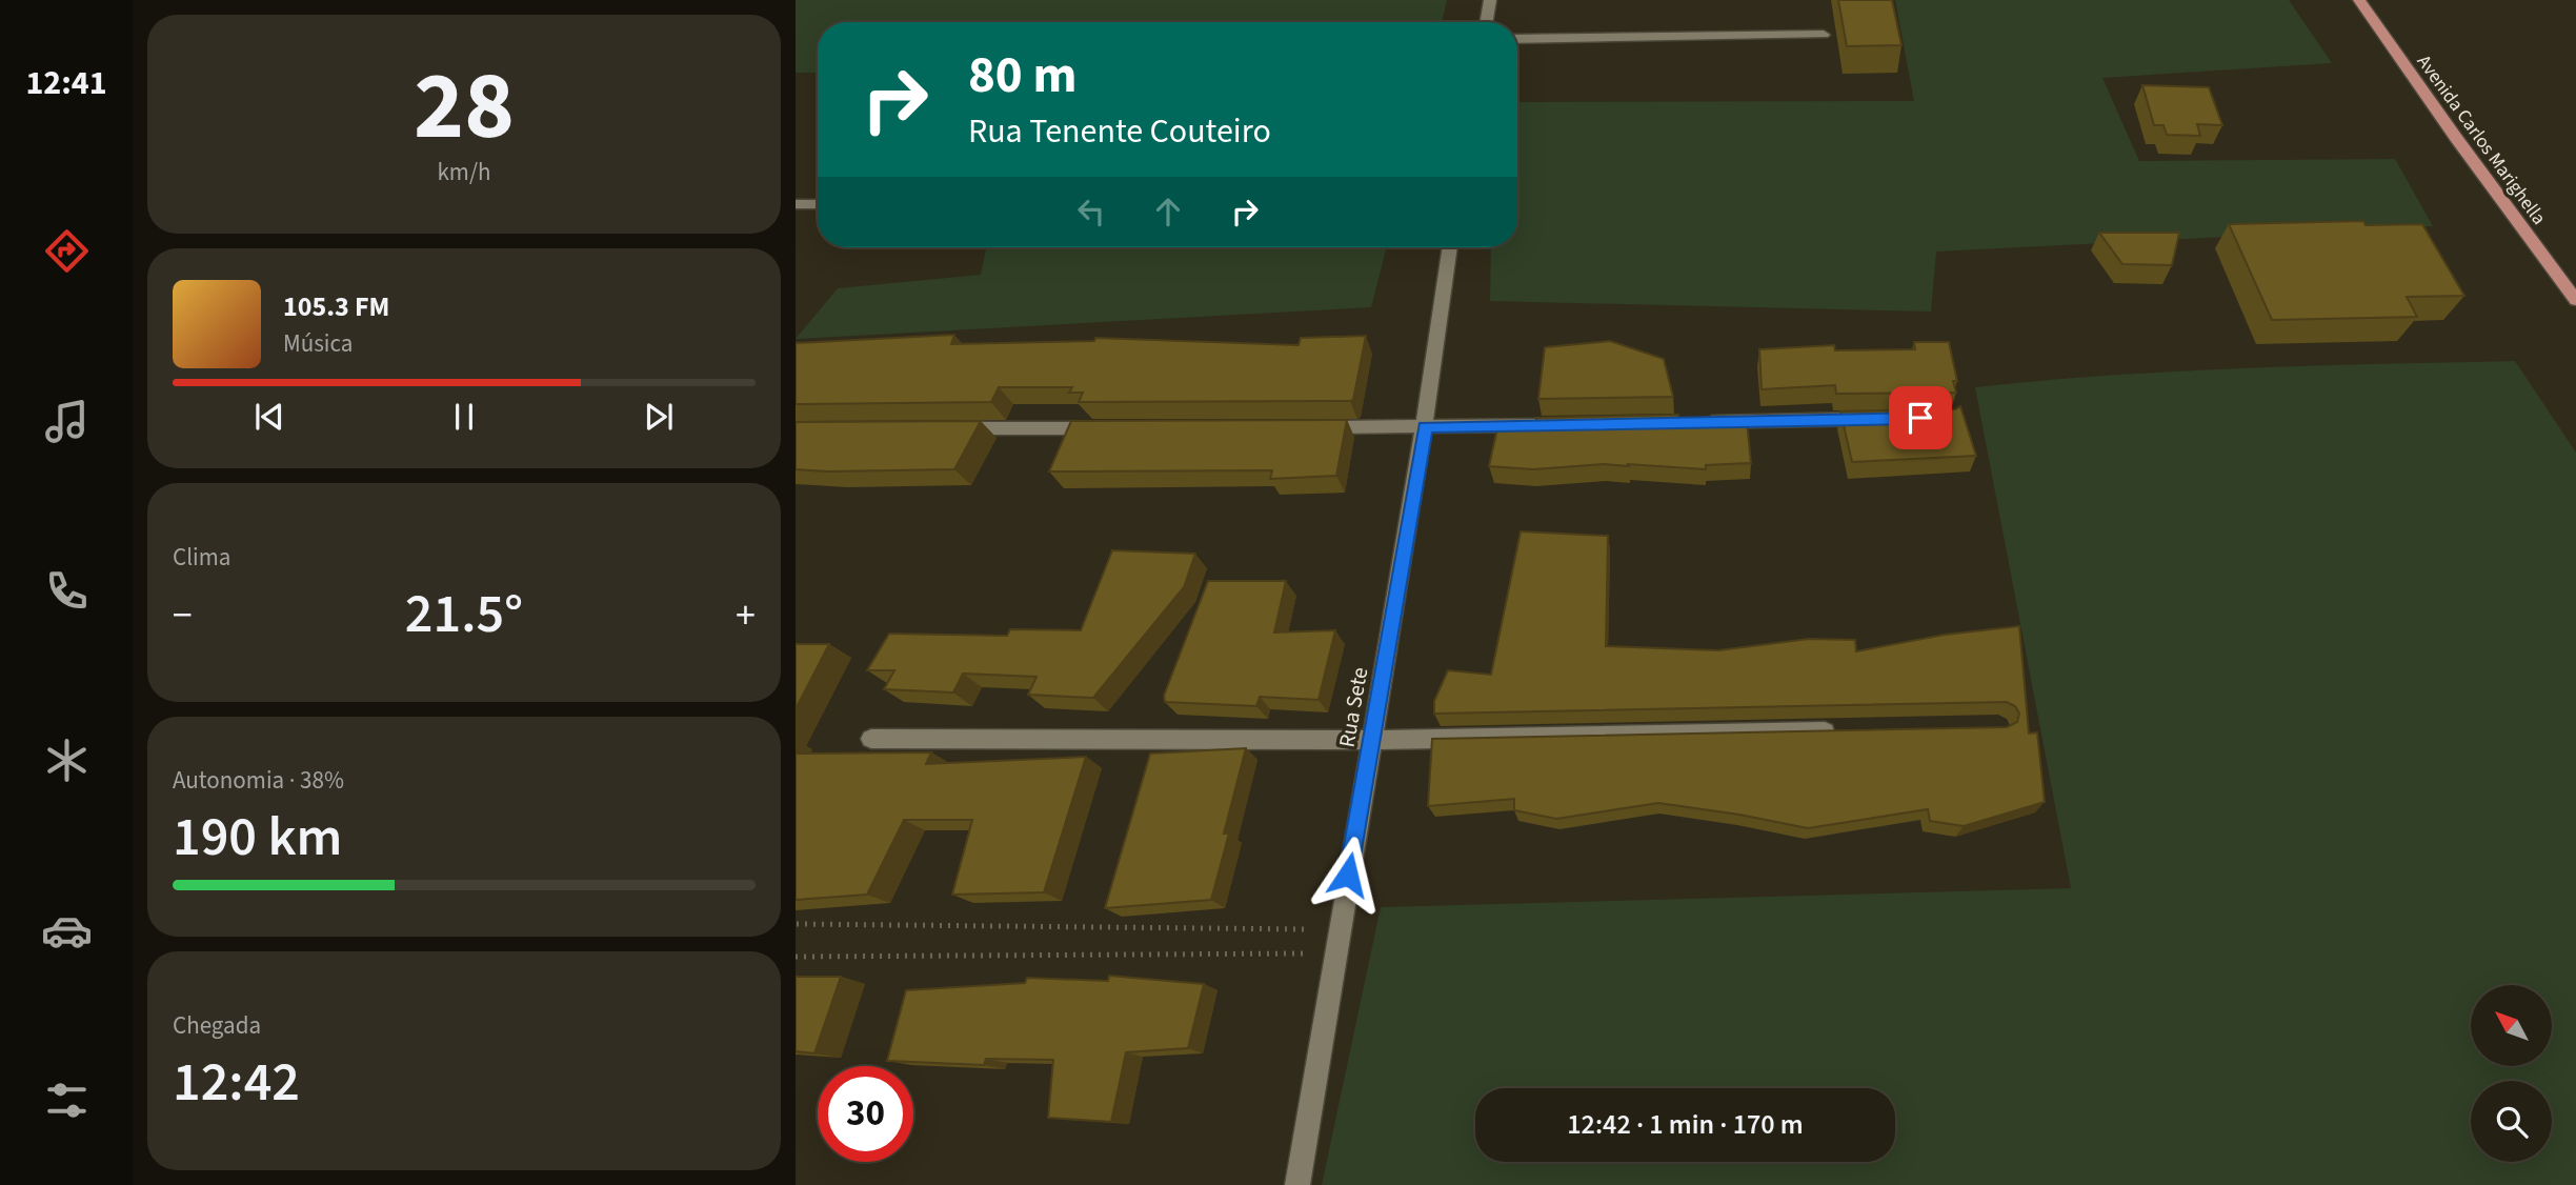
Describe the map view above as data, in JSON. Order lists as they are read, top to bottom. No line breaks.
{"streets":{"main road":["Avenida Carlos Marighella"],"street":["Rua Sete"]},"north":"top left","page":{"tabs":"12:41","tile":[["28","km/h"],"Clima",["Autonomia · 38%","190 km"],["Chegada","12:42"]],"turn":["80 m","Rua Tenente Couteiro"],"song":["105.3 FM","Música"],"heat":["−","21.5°","+"],"limit":"30","trip":"12:42 · 1 min · 170 m"}}
